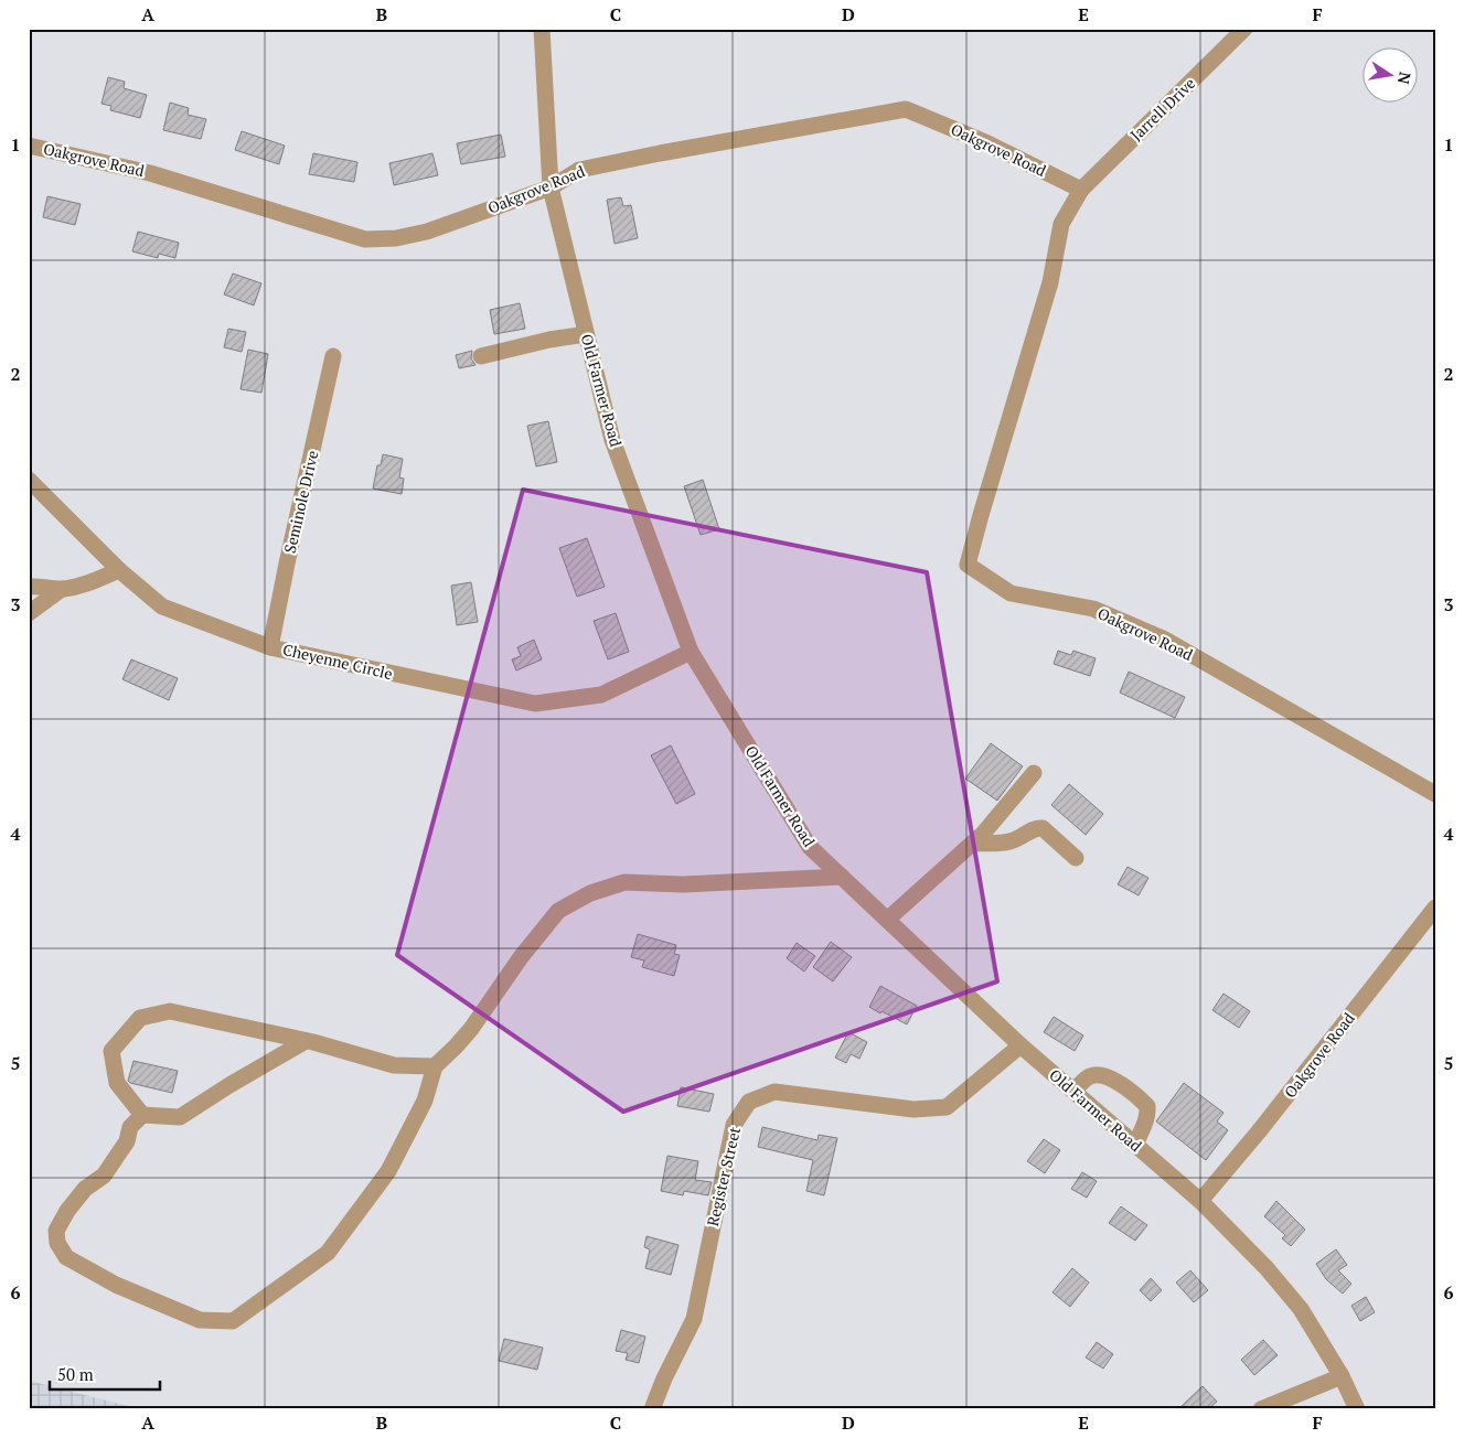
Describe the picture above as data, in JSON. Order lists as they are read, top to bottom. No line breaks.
{"streets":{"street":["Jarrell Drive","Oakgrove Road","Old Farmer Road","Seminole Drive","Cheyenne Circle","Register Street"]},"crossings":[["Jarrell Drive","Oakgrove Road"],["Oakgrove Road","Old Farmer Road"],["Old Farmer Road","Cheyenne Circle"],["Old Farmer Road","Register Street"],["Seminole Drive","Cheyenne Circle"]],"scale_bar":"50 m","north":"right","grid":{"columns":["A","B","C","D","E","F"],"rows":["1","2","3","4","5","6"]}}
